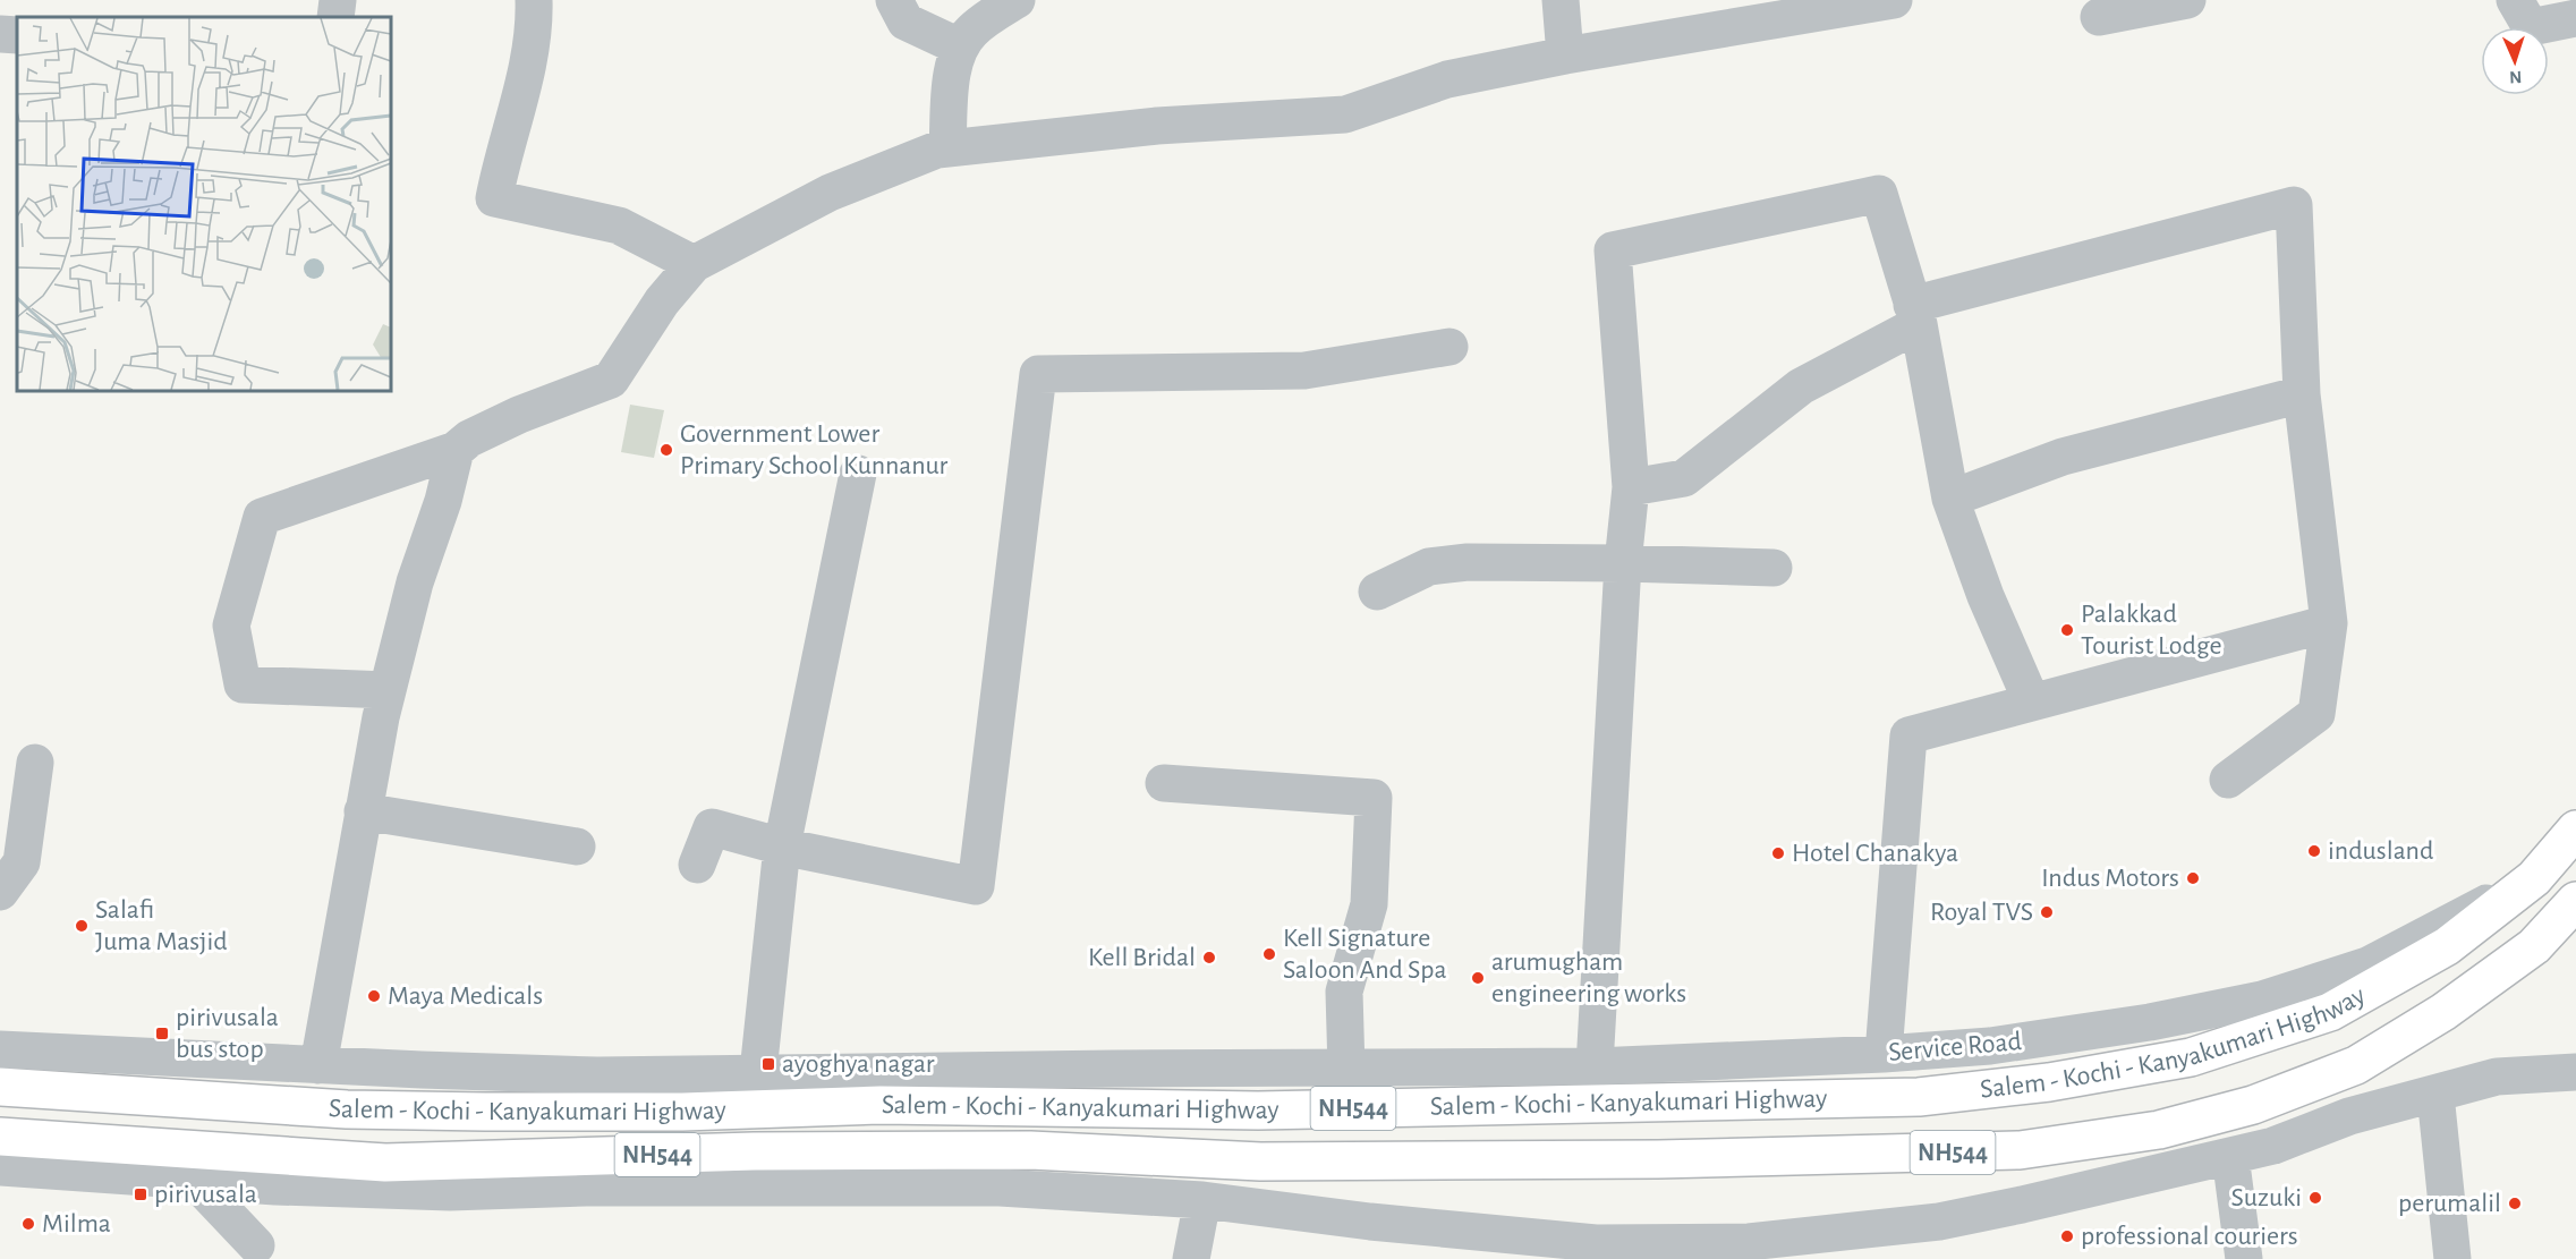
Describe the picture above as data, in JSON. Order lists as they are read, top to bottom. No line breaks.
{"streets":{"highway":["Salem - Kochi - Kanyakumari Highway","NH544"],"street":["Service Road"]},"crossings":[["Salem - Kochi - Kanyakumari Highway","Service Road"]],"places":{"other":["Government Lower Primary School Kunnanur","Palakkad Tourist Lodge","indusland","Hotel Chanakya","Indus Motors","Royal TVS","Salafi Juma Masjid","Kell Signature Saloon And Spa","Kell Bridal","arumugham engineering works","Maya Medicals","Suzuki","perumalil","Milma","professional couriers"],"transit":["pirivusala bus stop","ayoghya nagar","pirivusala"]},"north":"bottom"}
